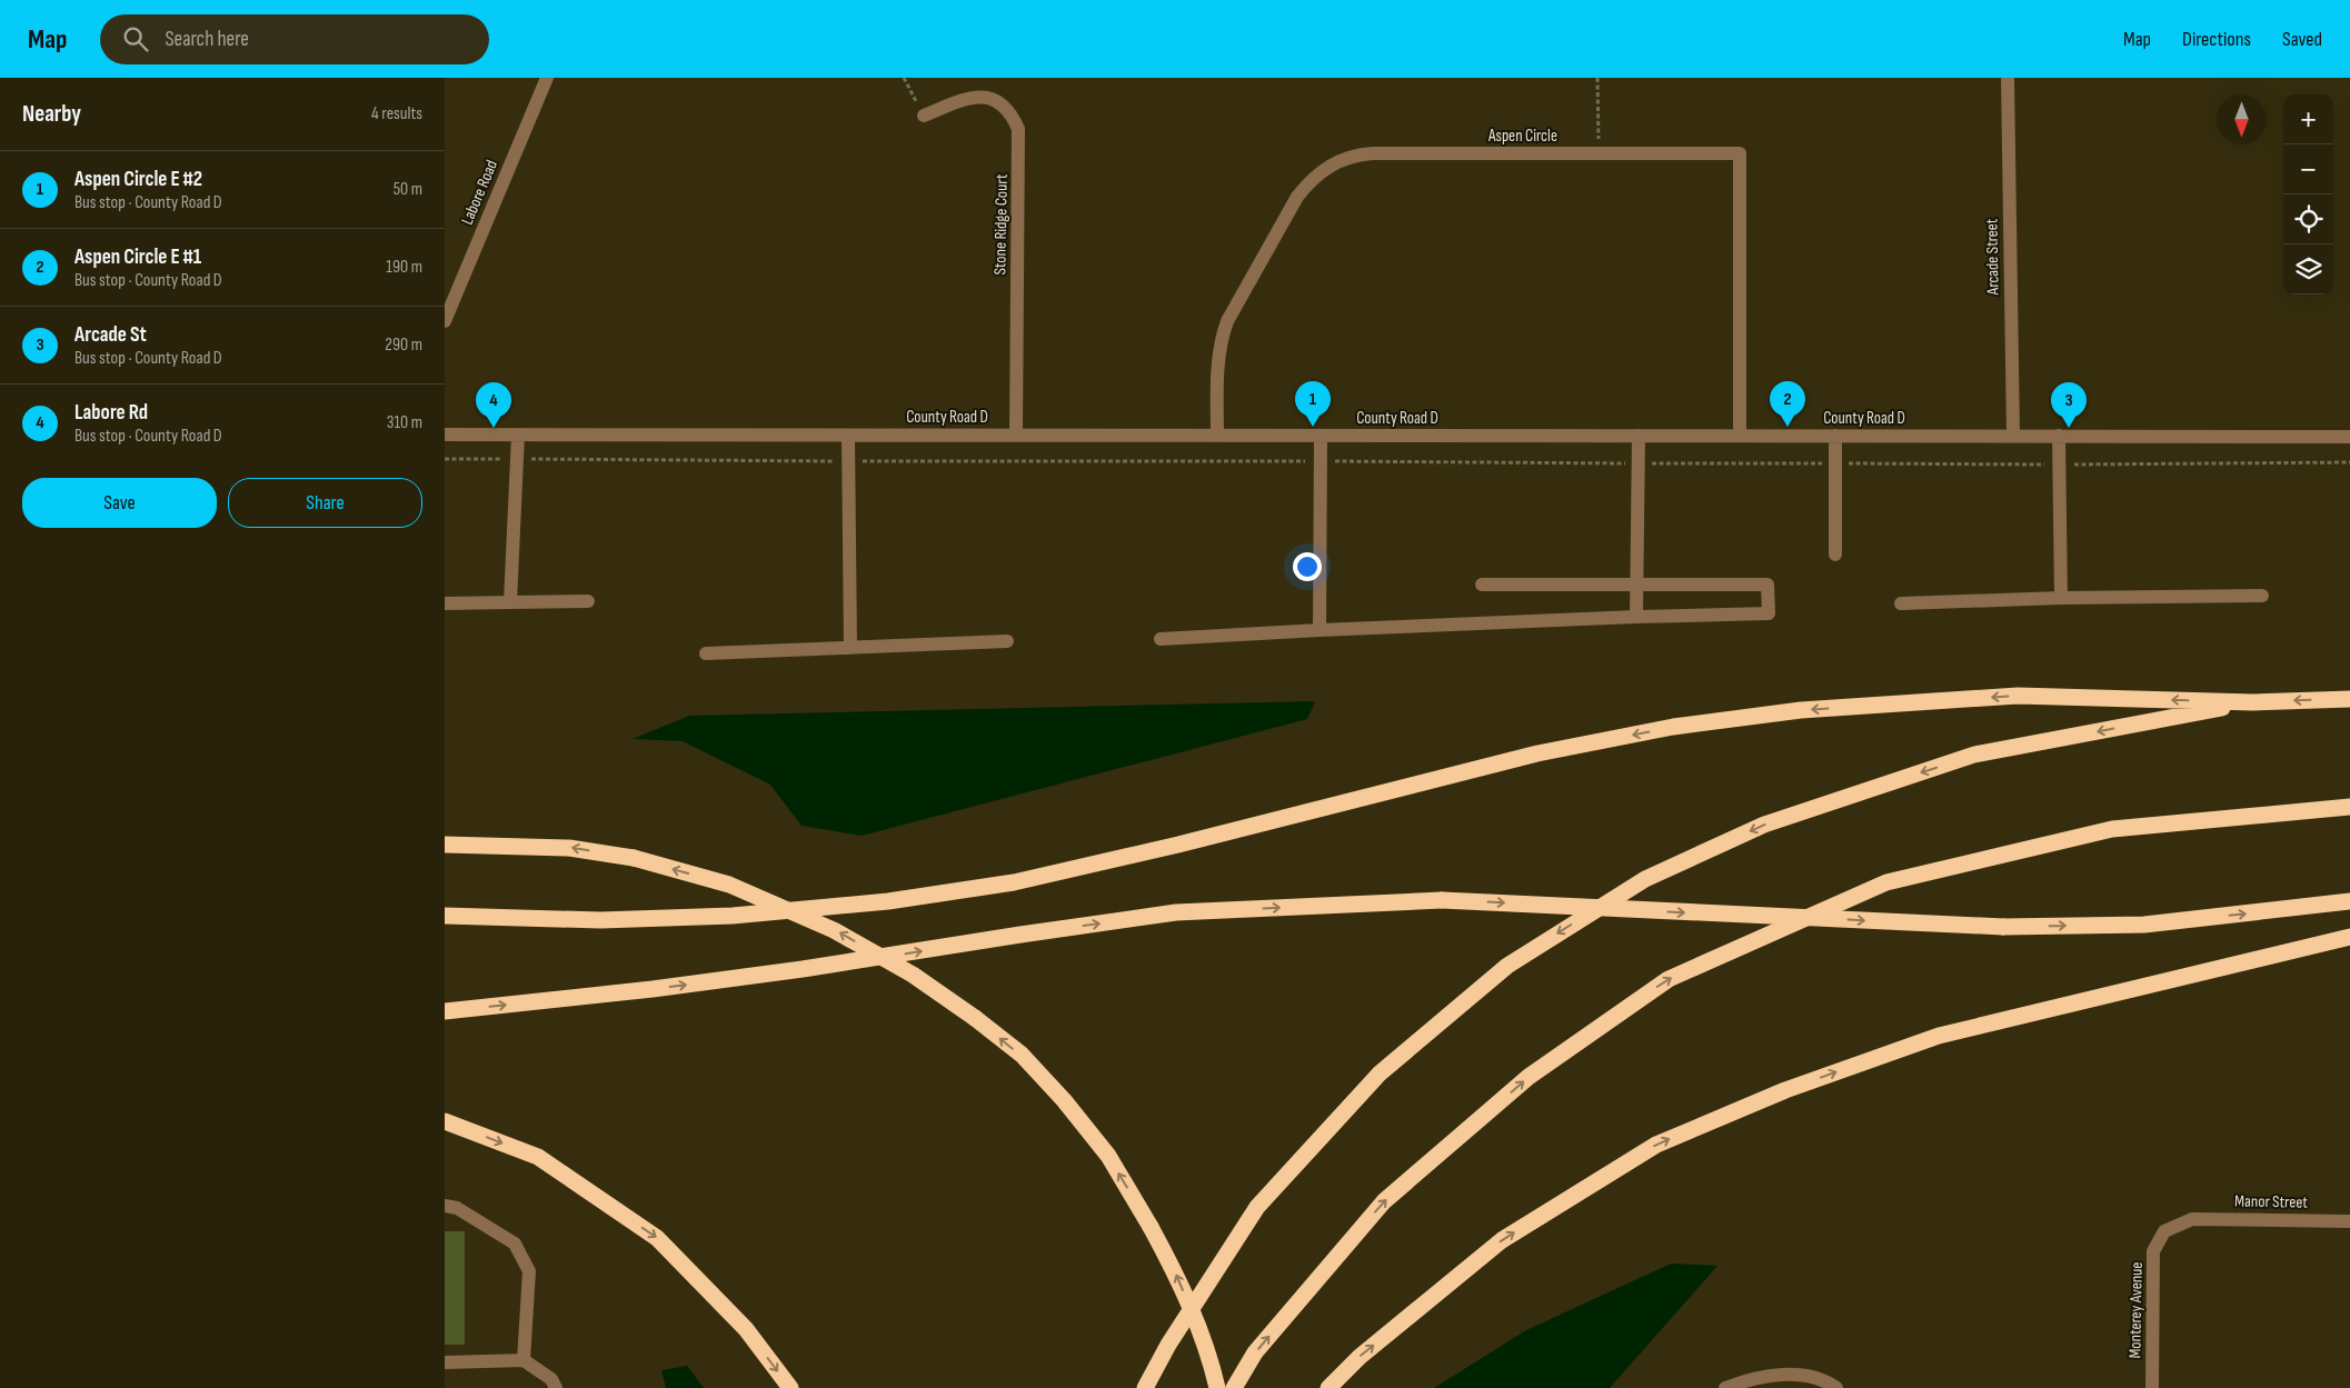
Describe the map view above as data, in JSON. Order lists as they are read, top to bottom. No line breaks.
{"streets":{"street":["Aspen Circle","Labore Road","Stone Ridge Court","Arcade Street","County Road D","Manor Street","Monterey Avenue"]},"crossings":[["Aspen Circle","County Road D"],["Stone Ridge Court","County Road D"],["Arcade Street","County Road D"],["Manor Street","Monterey Avenue"]],"north":"bottom","page":{"header":"Map","search":"Search here","nav":["Map","Directions","Saved"],"heading":["Nearby","4 results"],"map_buttons":["+","−"],"list":[{"mark":"1","name":"Aspen Circle E #2","note":"Bus stop · County Road D","value":"50 m"},{"mark":"2","name":"Aspen Circle E #1","note":"Bus stop · County Road D","value":"190 m"},{"mark":"3","name":"Arcade St","note":"Bus stop · County Road D","value":"290 m"},{"mark":"4","name":"Labore Rd","note":"Bus stop · County Road D","value":"310 m"}],"pins":["1","2","3","4"],"buttons":["Save","Share"]}}
